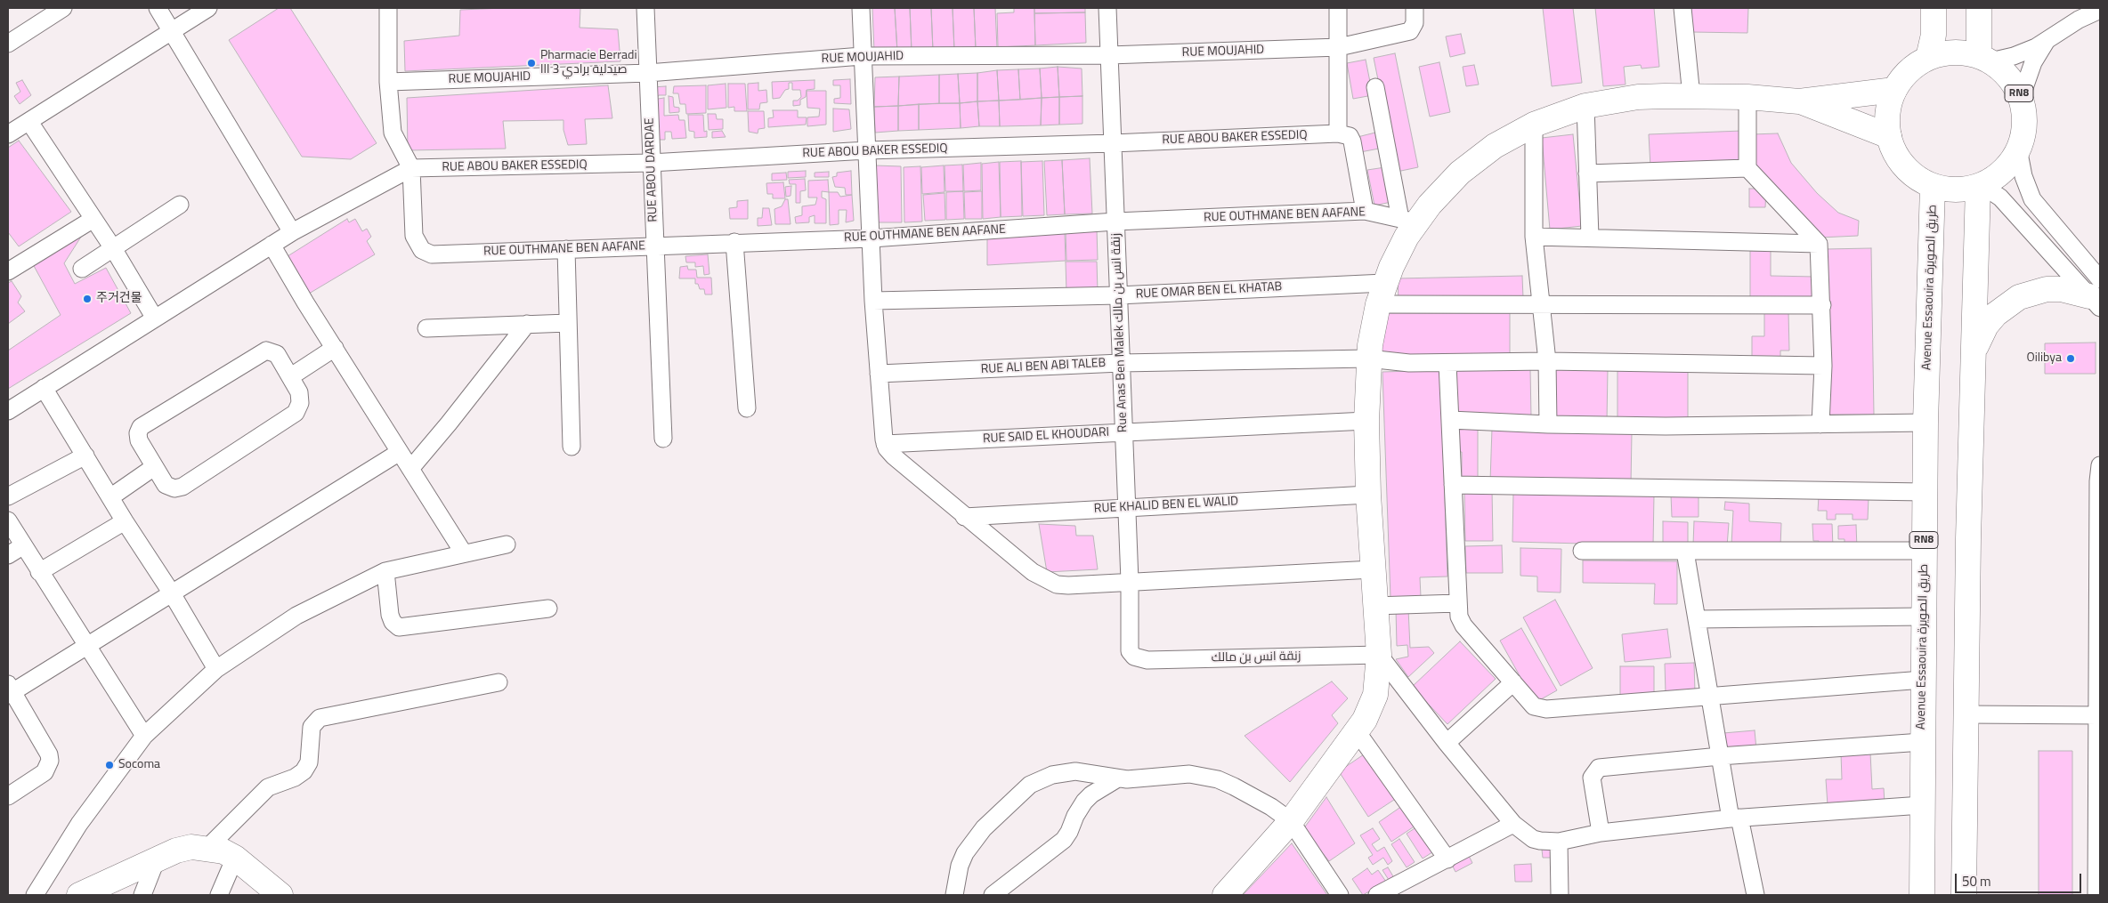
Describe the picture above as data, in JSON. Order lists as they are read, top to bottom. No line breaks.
{"streets":{"main road":["RN8","Avenue Essaouira طريق الصويرة"],"street":["RUE MOUJAHID","RUE ABOU BAKER ESSEDIQ","RUE ABOU DARDAE","RUE OUTHMANE BEN AAFANE","RUE OMAR BEN EL KHATAB","Rue Anas Ben Malek زنقة انس بن مالك","RUE ALI BEN ABI TALEB","RUE SAID EL KHOUDARI","RUE KHALID BEN EL WALID","زنقة انس بن مالك"]},"crossings":[["RUE MOUJAHID","RUE ABOU DARDAE"],["RUE MOUJAHID","Rue Anas Ben Malek زنقة انس بن مالك"],["RN8","Avenue Essaouira طريق الصويرة"],["RUE ABOU BAKER ESSEDIQ","RUE ABOU DARDAE"],["RUE ABOU BAKER ESSEDIQ","RUE OUTHMANE BEN AAFANE"],["RUE ABOU BAKER ESSEDIQ","Rue Anas Ben Malek زنقة انس بن مالك"],["RUE ABOU DARDAE","RUE OUTHMANE BEN AAFANE"],["RUE OUTHMANE BEN AAFANE","Rue Anas Ben Malek زنقة انس بن مالك"],["RUE OMAR BEN EL KHATAB","Rue Anas Ben Malek زنقة انس بن مالك"],["Rue Anas Ben Malek زنقة انس بن مالك","RUE ALI BEN ABI TALEB"],["Rue Anas Ben Malek زنقة انس بن مالك","RUE SAID EL KHOUDARI"],["Rue Anas Ben Malek زنقة انس بن مالك","RUE KHALID BEN EL WALID"],["Rue Anas Ben Malek زنقة انس بن مالك","زنقة انس بن مالك"]],"places":["Pharmacie Berradi III صيدلية برادي 3","주거건물","Oilibya","Socoma"],"scale_bar":"50 m"}
